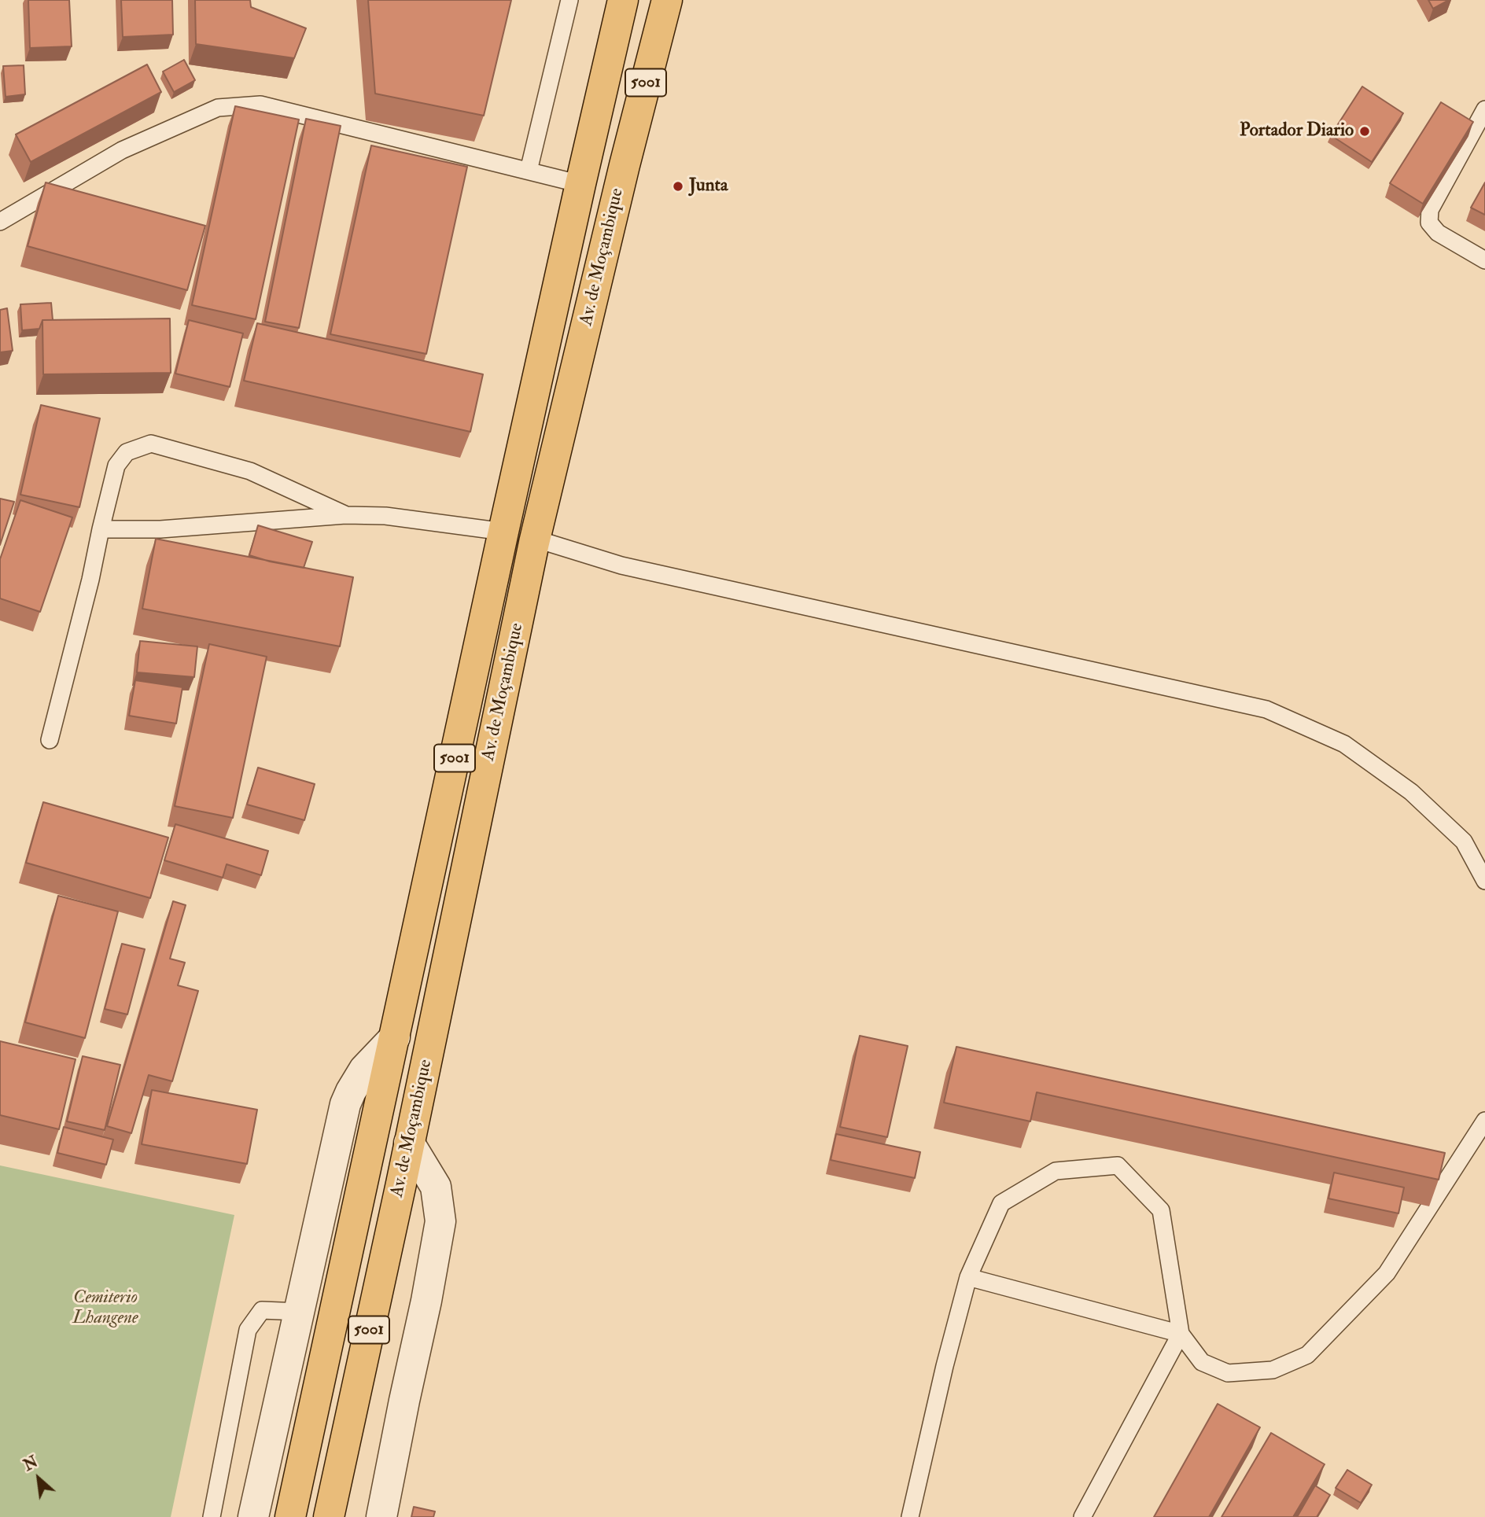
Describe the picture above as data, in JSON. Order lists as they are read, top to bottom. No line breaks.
{"streets":{"highway":["5001","Av. de Moçambique"]},"parks":["Cemiterio Lhangene"],"places":["Portador Diario","Junta"],"north":"top left"}
